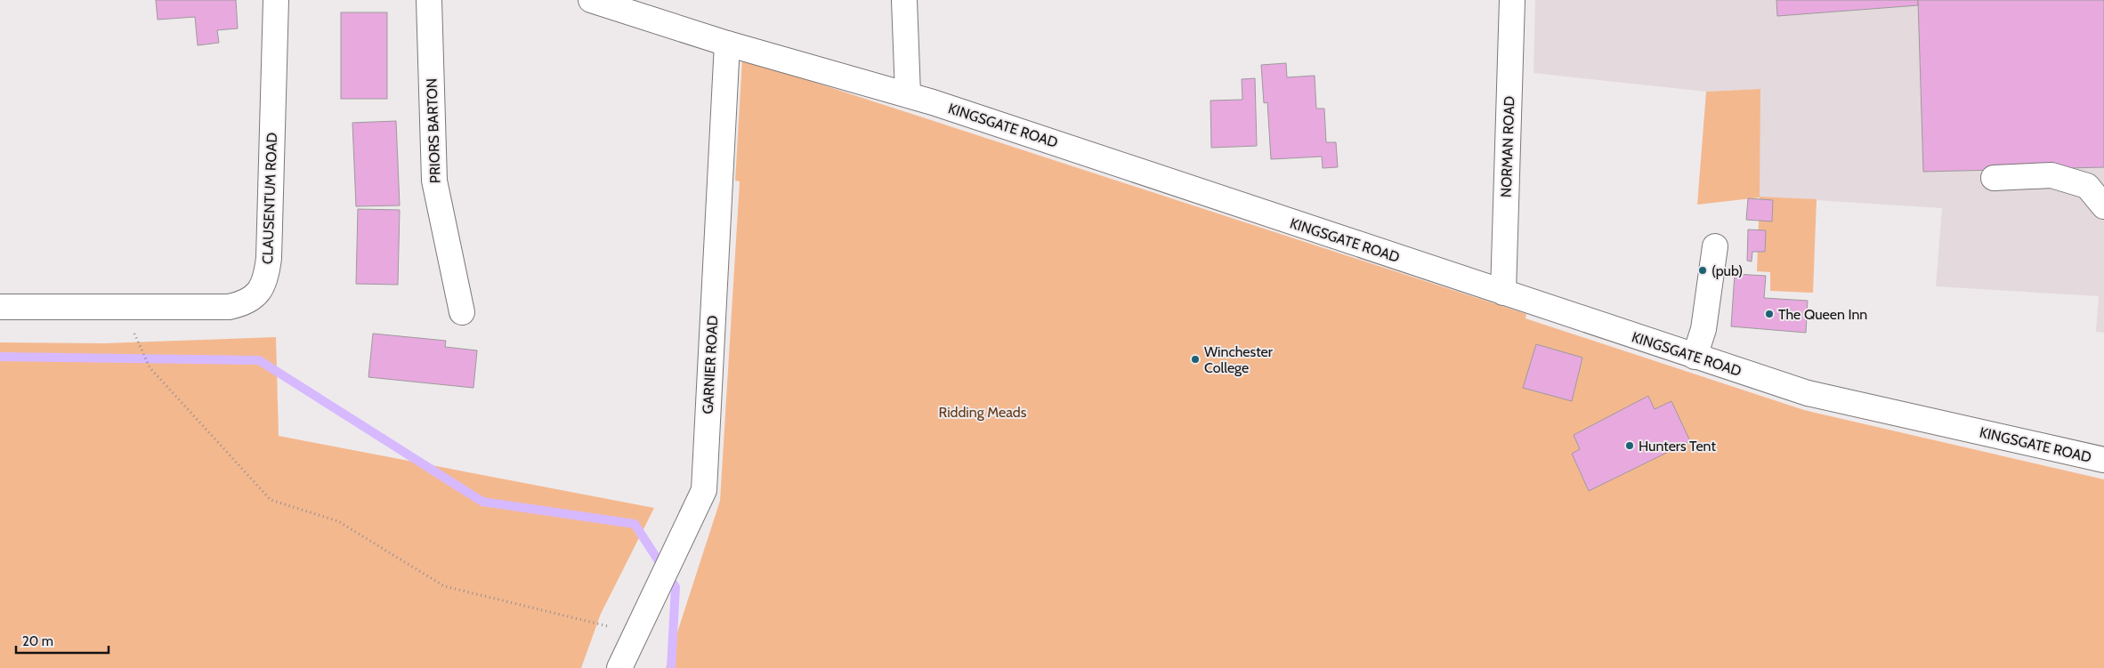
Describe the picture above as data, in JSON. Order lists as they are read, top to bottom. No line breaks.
{"streets":{"street":["KINGSGATE ROAD","PRIORS BARTON","NORMAN ROAD","CLAUSENTUM ROAD","GARNIER ROAD"]},"crossings":[["KINGSGATE ROAD","NORMAN ROAD"],["KINGSGATE ROAD","GARNIER ROAD"]],"parks":["Ridding Meads"],"places":["(pub)","The Queen Inn","Winchester College","Hunters Tent"],"scale_bar":"20 m"}
